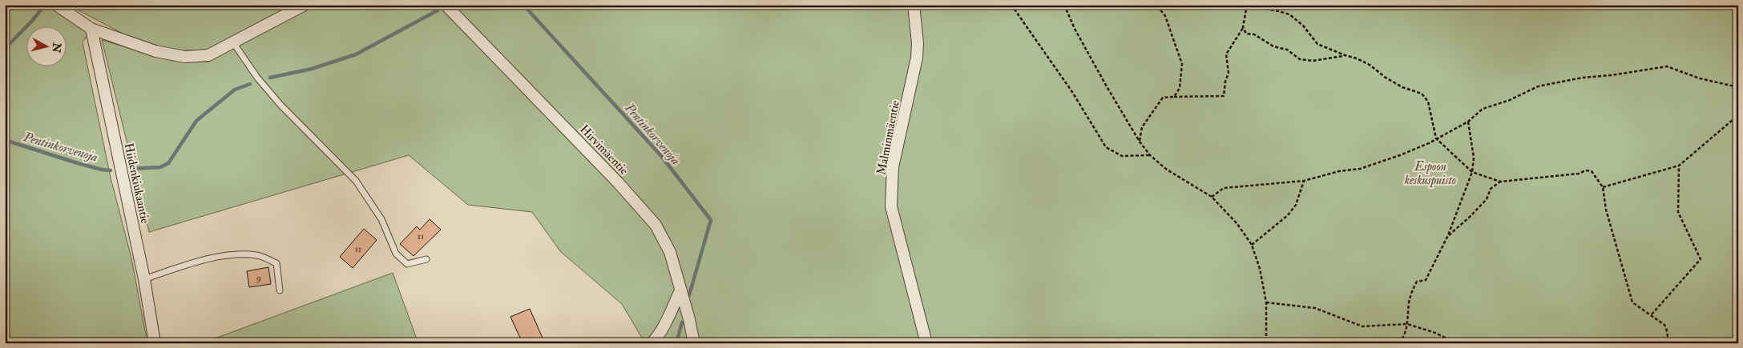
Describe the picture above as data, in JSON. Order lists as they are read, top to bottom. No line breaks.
{"streets":{"street":["Malminmäentie","Hirvimäentie","Hiidenkiukaantie"]},"water":["Pentinkorvenoja"],"parks":["Espoon keskuspuisto"],"house_numbers":["11","11","9"],"north":"right"}
